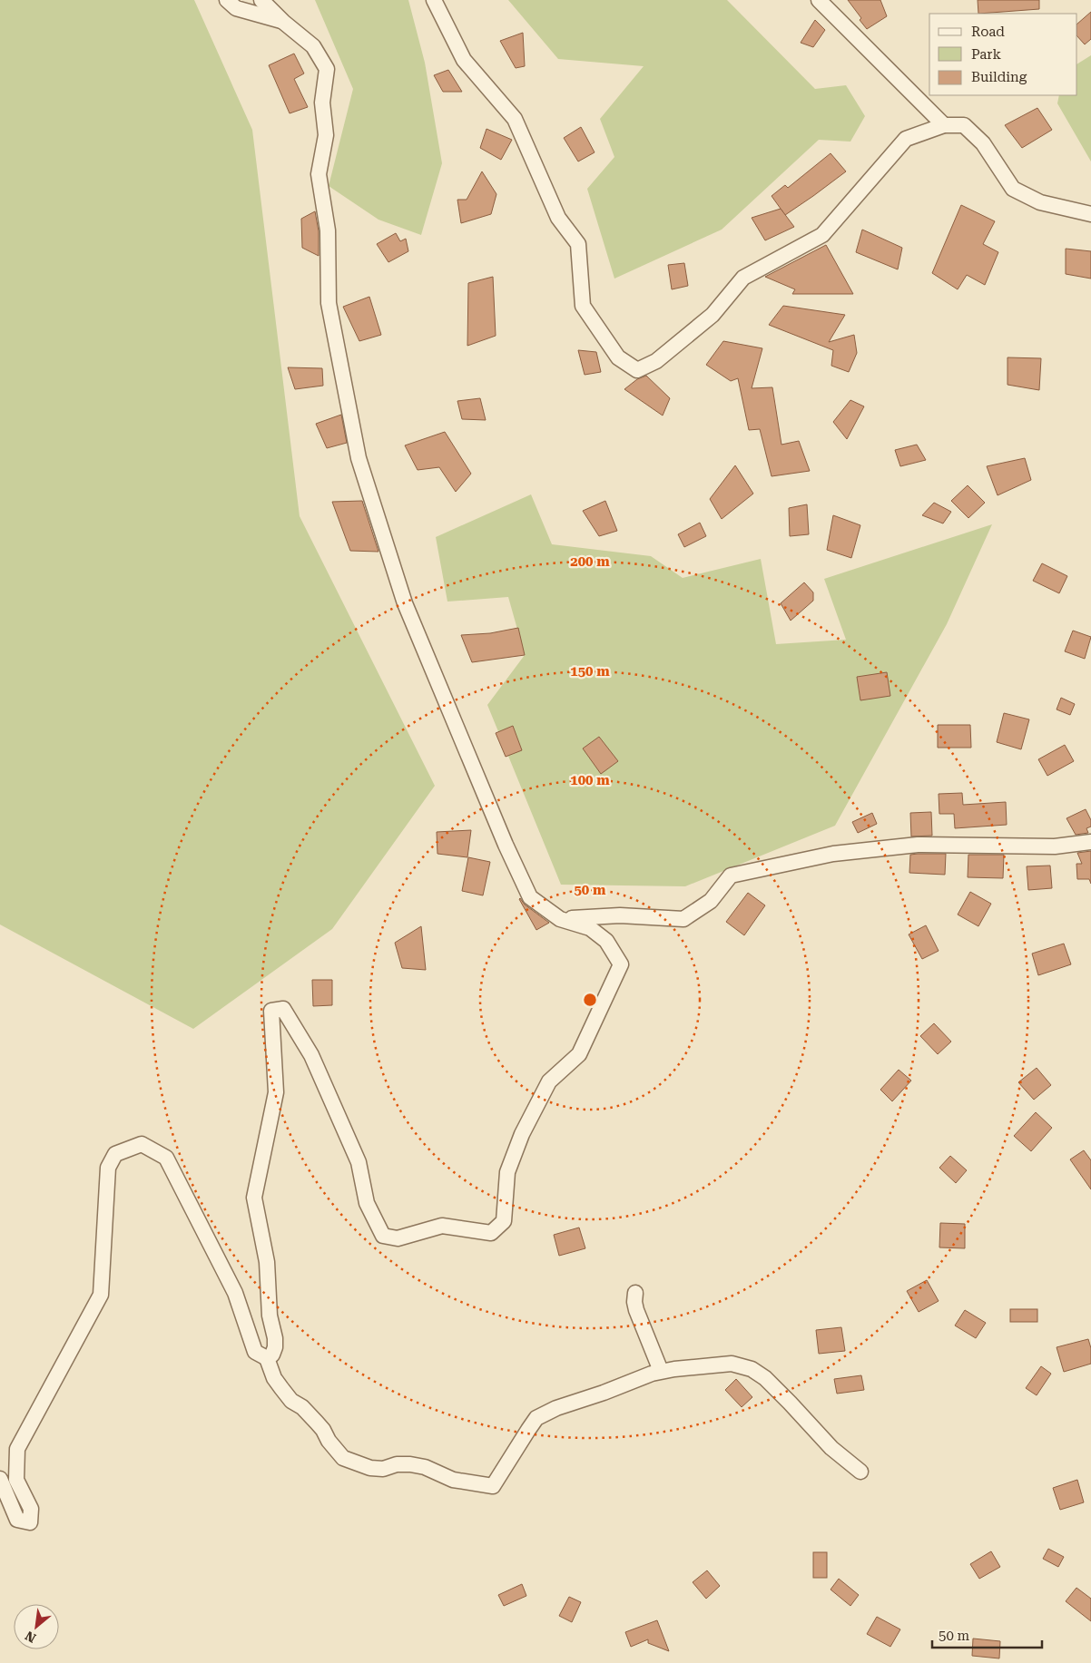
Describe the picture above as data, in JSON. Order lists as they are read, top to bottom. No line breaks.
{"legend":["Road","Park","Building"],"scale_bar":"50 m","north":"bottom left","rings":["200 m","150 m","100 m","50 m"]}
